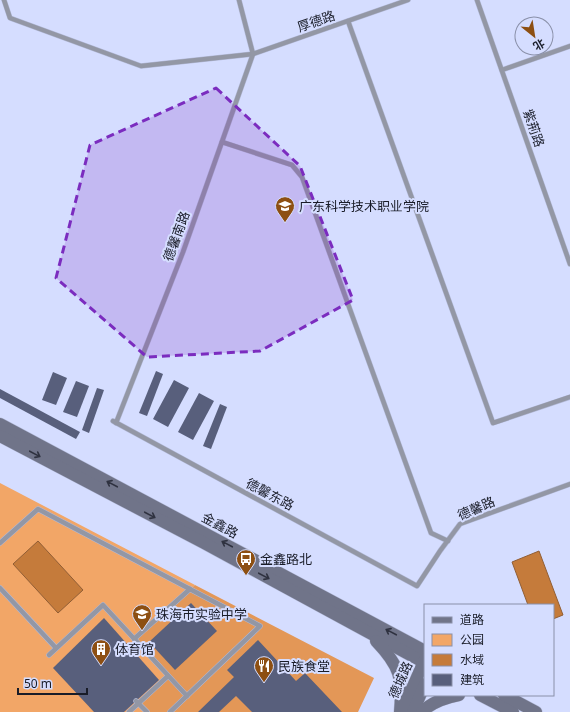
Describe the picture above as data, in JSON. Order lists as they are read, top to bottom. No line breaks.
{"streets":{"street":["金鑫路","德城路"],"lane":["厚德路","紫荊路","德馨南路","德馨东路","德馨路"]},"crossings":[["厚德路","德馨南路"],["德馨南路","德馨东路"],["德馨东路","德馨路"]],"places":{"school or university":["广东科学技术职业学院","珠海市实验中学"],"bus stop":["金鑫路北"],"building":["体育馆"],"restaurant":["民族食堂"]},"legend":["道路","公园","水域","建筑"],"scale_bar":"50 m","north":"bottom right"}
